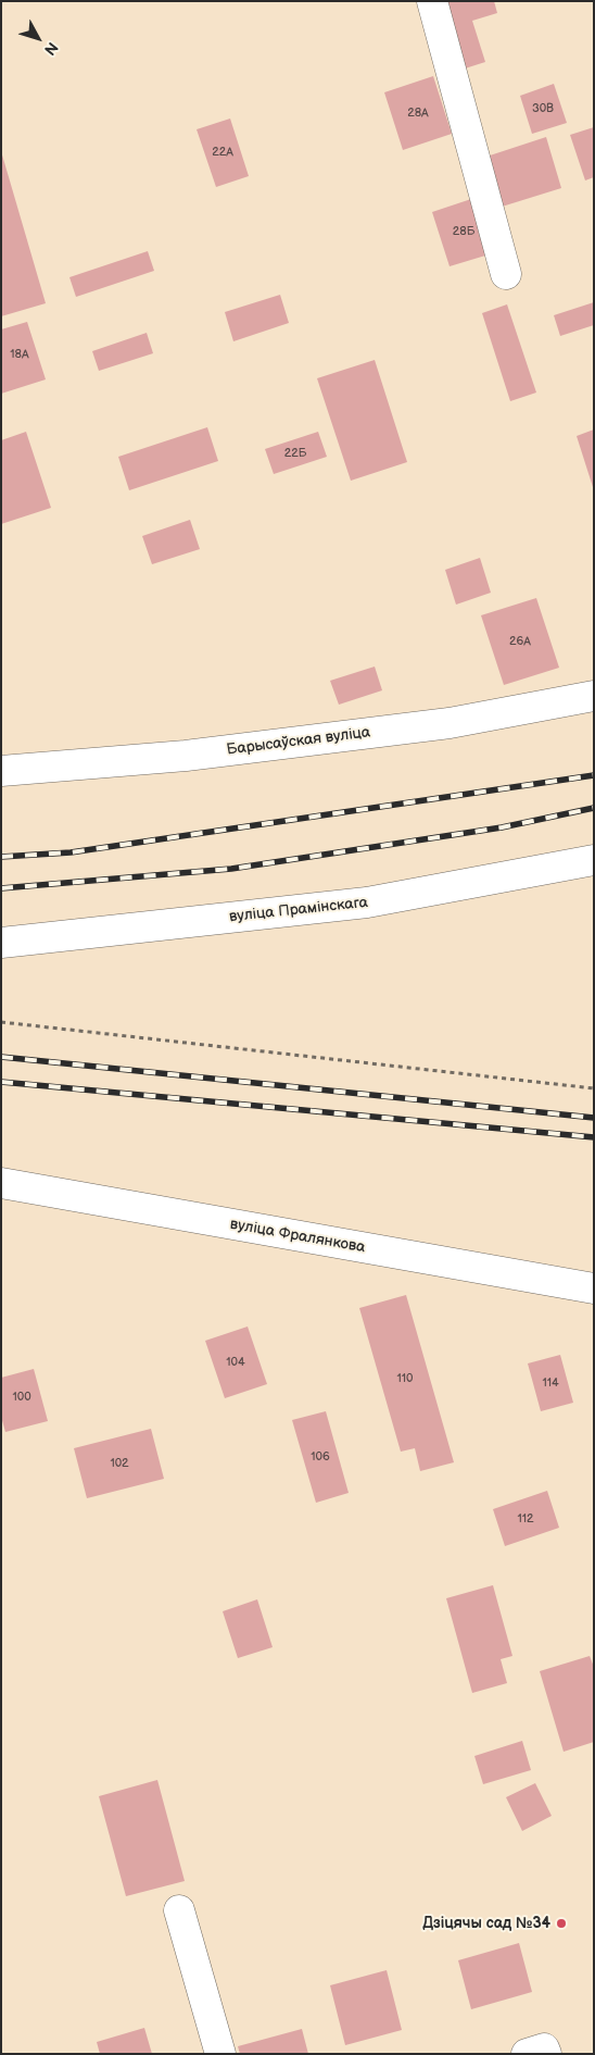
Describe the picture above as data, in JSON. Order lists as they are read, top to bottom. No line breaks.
{"streets":{"street":["Барысаўская вуліца","вуліца Прамінскага","вуліца Фралянкова"]},"places":["Дзіцячы сад №34"],"house_numbers":["30В","28А","22А","28Б","18А","22Б","26А","104","110","114","100","106","102","112"],"north":"bottom right"}
